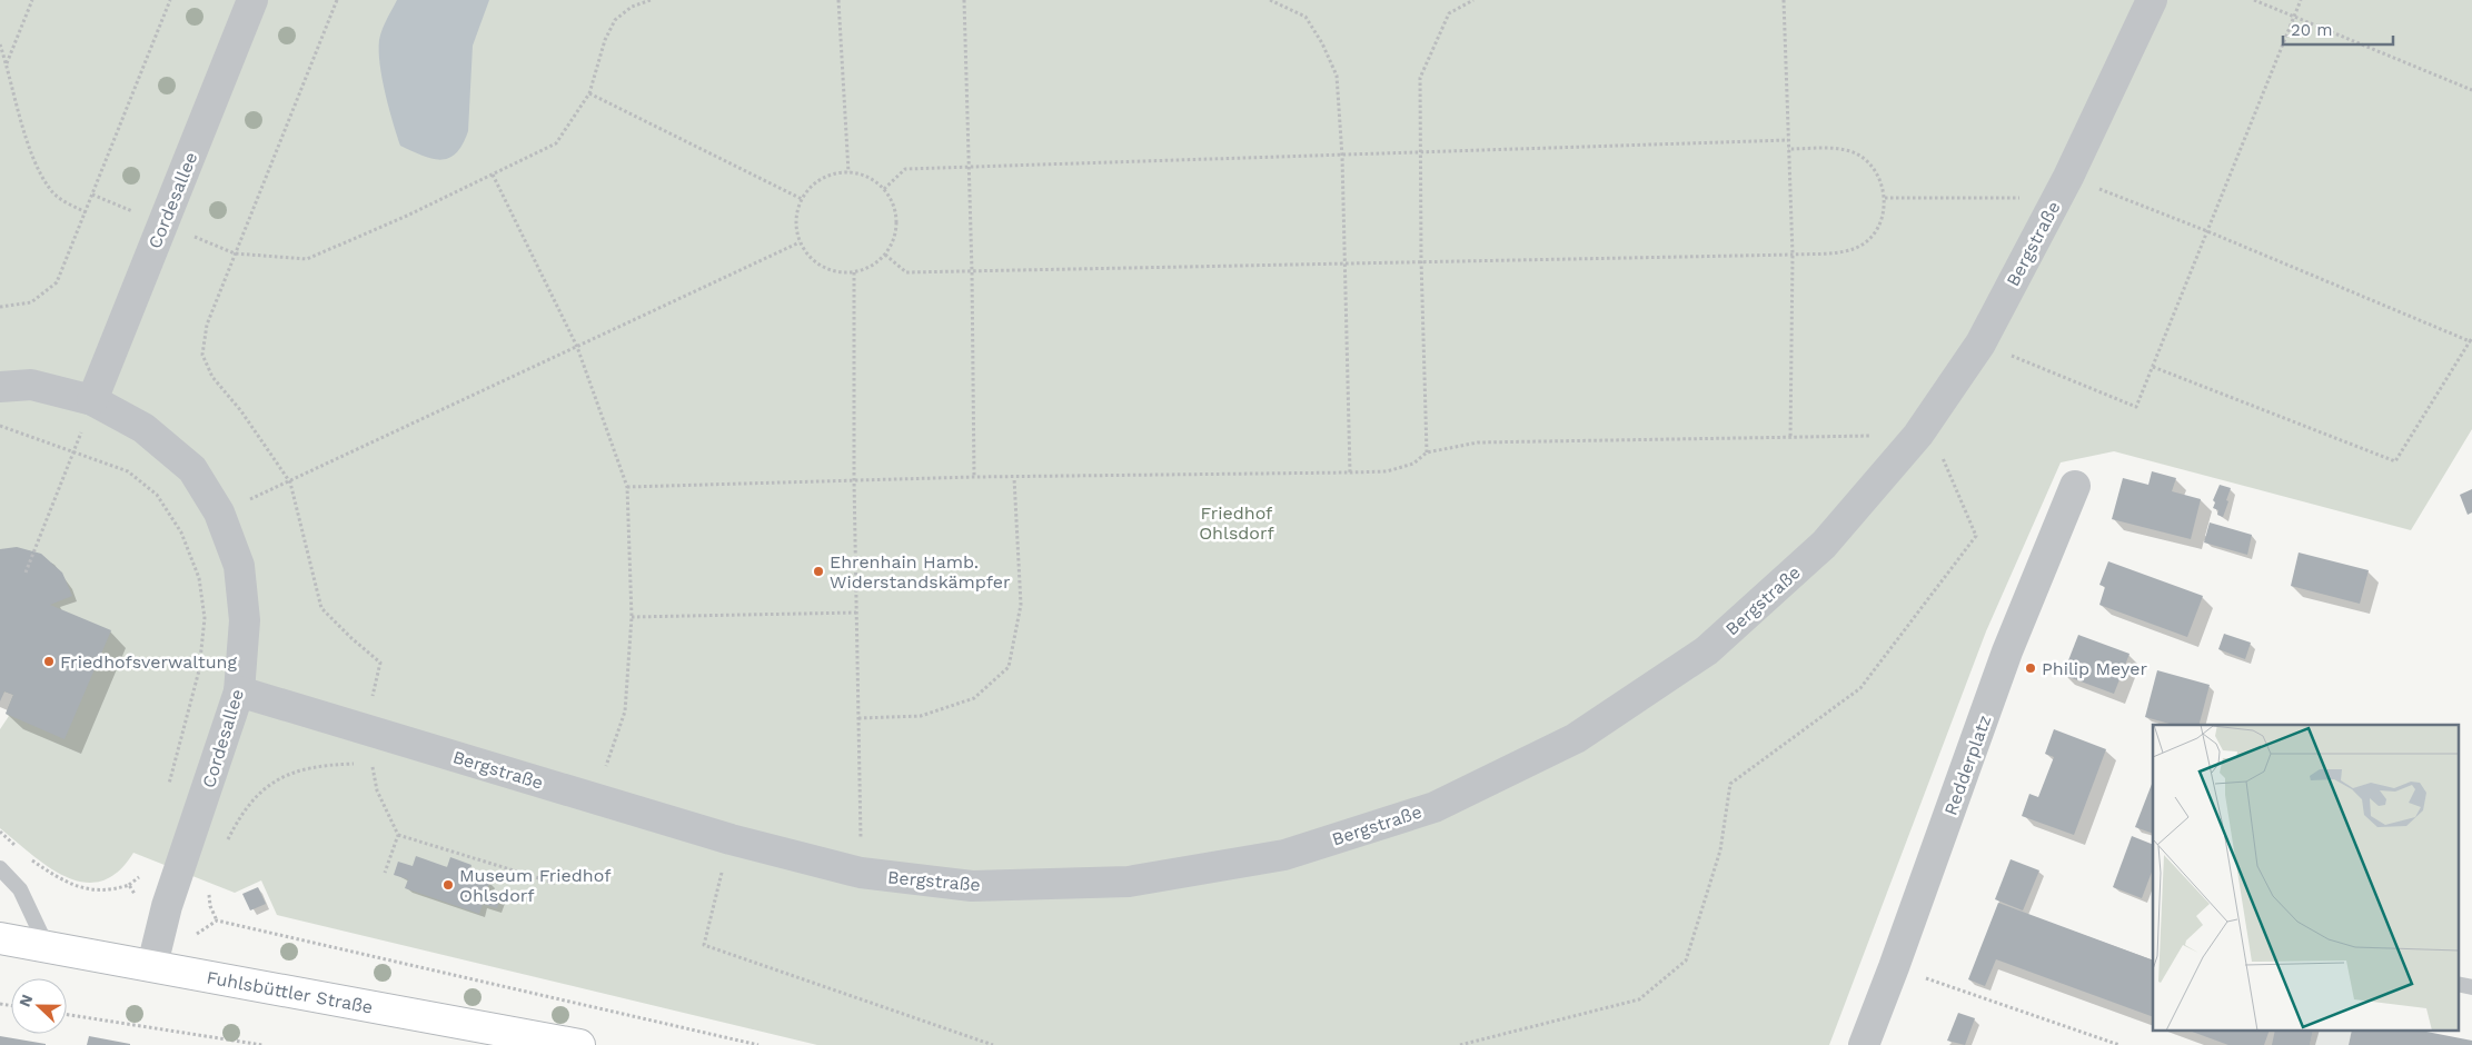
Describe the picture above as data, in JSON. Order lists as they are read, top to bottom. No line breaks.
{"streets":{"main road":["Fuhlsbüttler Straße"],"street":["Cordesallee","Bergstraße","Redderplatz"]},"crossings":[["Cordesallee","Bergstraße"],["Cordesallee","Fuhlsbüttler Straße"]],"parks":["Friedhof Ohlsdorf"],"places":["Ehrenhain Hamb. Widerstandskämpfer","Friedhofsverwaltung","Philip Meyer","Museum Friedhof Ohlsdorf"],"scale_bar":"20 m","north":"left"}
